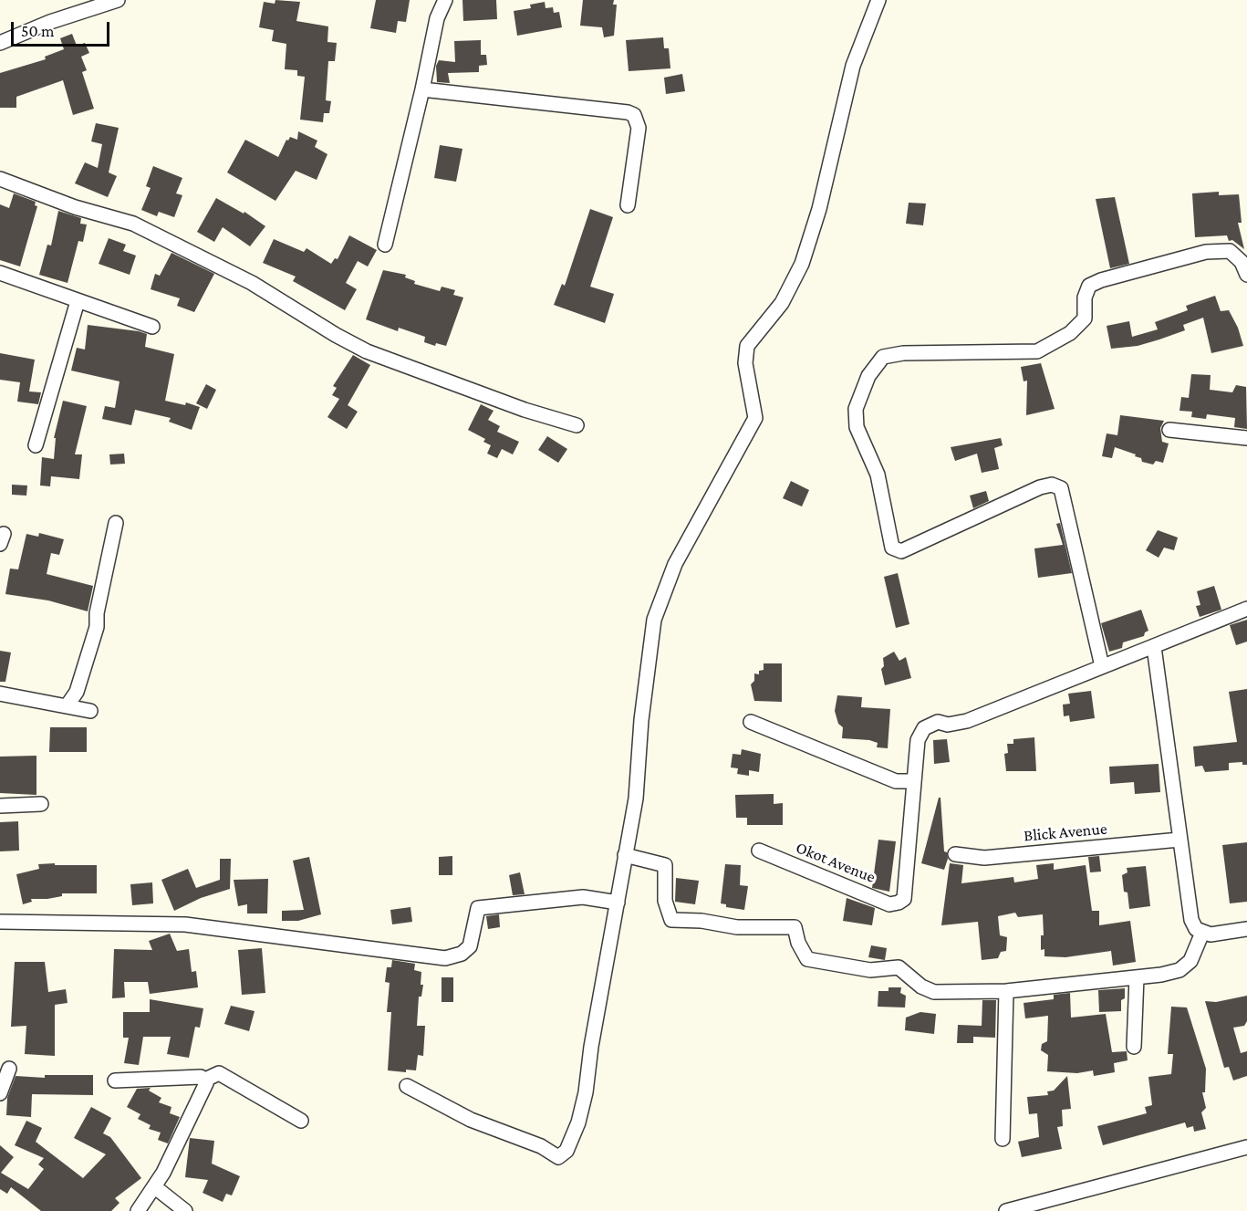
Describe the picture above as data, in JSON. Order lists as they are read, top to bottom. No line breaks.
{"streets":{"street":["Blick Avenue","Okot Avenue"]},"scale_bar":"50 m"}
